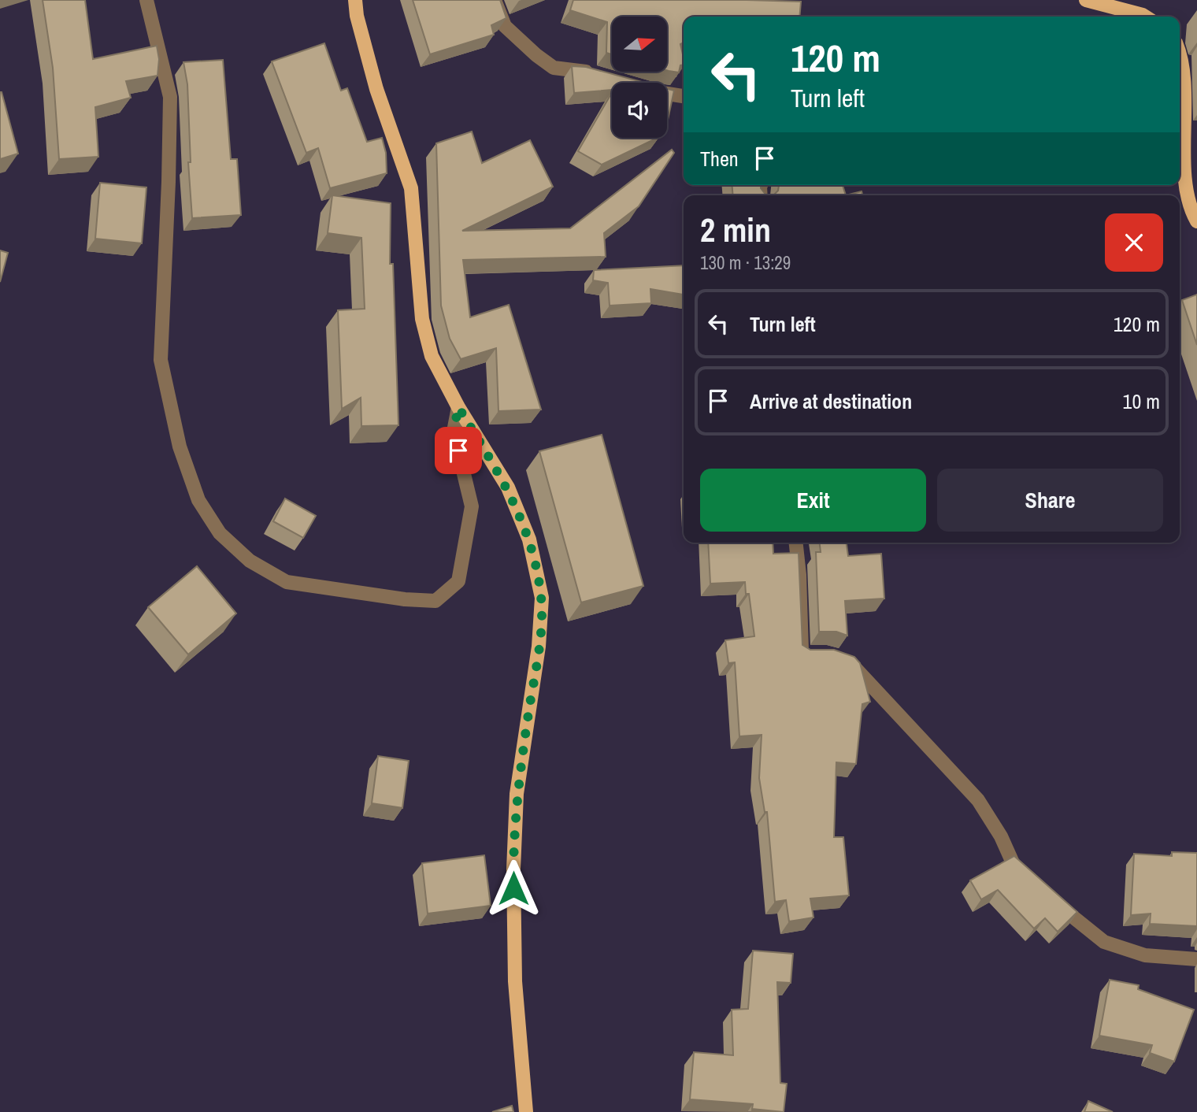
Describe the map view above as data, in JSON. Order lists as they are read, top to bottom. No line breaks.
{"north":"right","page":{"turn":["120 m","Turn left"],"then":"Then","heading":["2 min","130 m · 13:29"],"list":[{"name":"Turn left","value":"120 m"},{"name":"Arrive at destination","value":"10 m"}],"buttons":["Exit","Share"]}}
